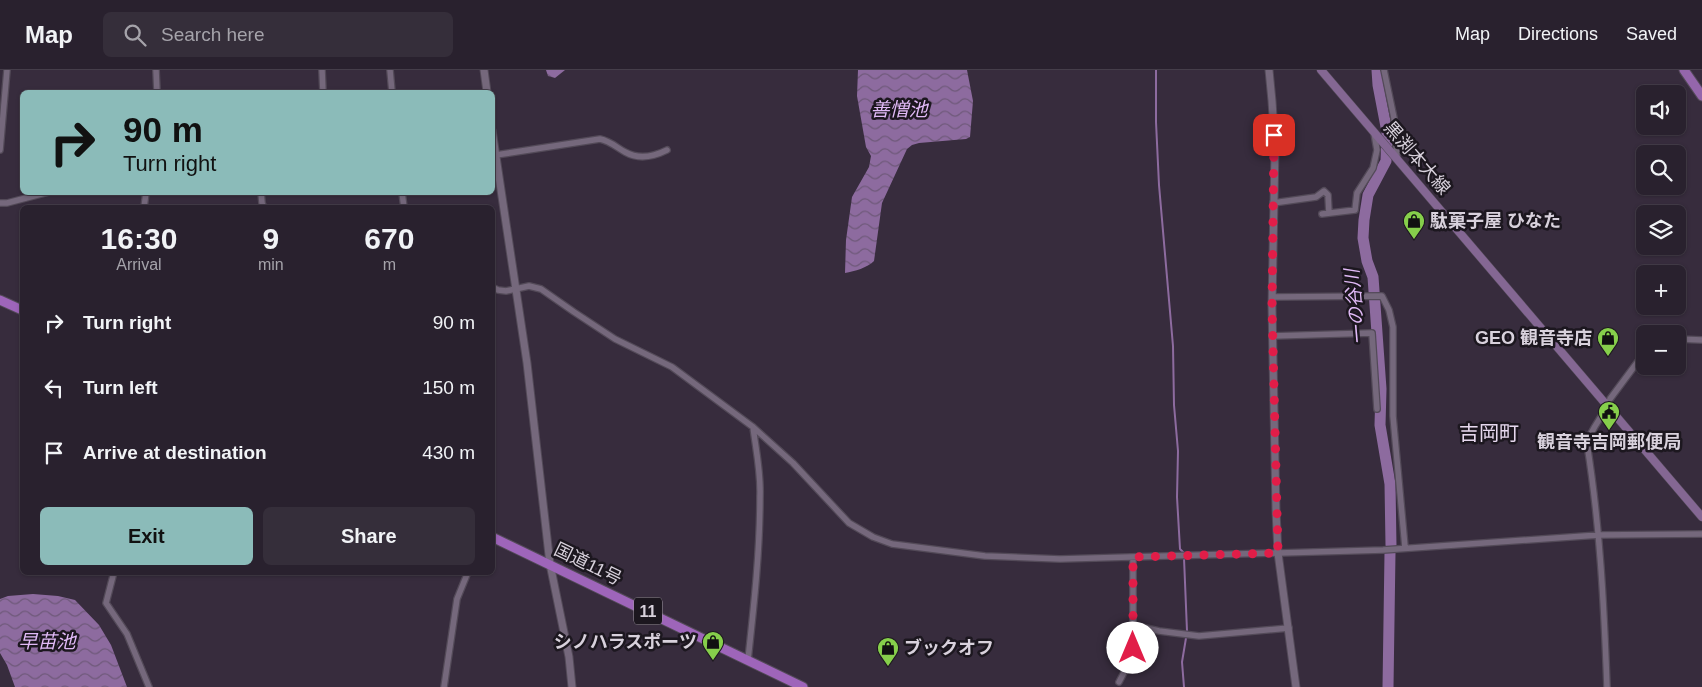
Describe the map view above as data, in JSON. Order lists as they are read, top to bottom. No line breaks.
{"streets":{"highway":["国道11号","11"],"main road":["黒渕本大線"]},"districts":["吉岡町"],"water":["善憎池","一の谷川","早苗池"],"places":{"shop":["駄菓子屋 ひなた","GEO 観音寺店","シノハラスポーツ","ブックオフ"],"public building":["観音寺吉岡郵便局"]},"page":{"header":"Map","search":"Search here","nav":["Map","Directions","Saved"],"map_buttons":["+","−"],"turn":["90 m","Turn right"],"eta":["16:30","Arrival","9","min","670","m"],"list":[{"name":"Turn right","value":"90 m"},{"name":"Turn left","value":"150 m"},{"name":"Arrive at destination","value":"430 m"}],"buttons":["Exit","Share"]}}
